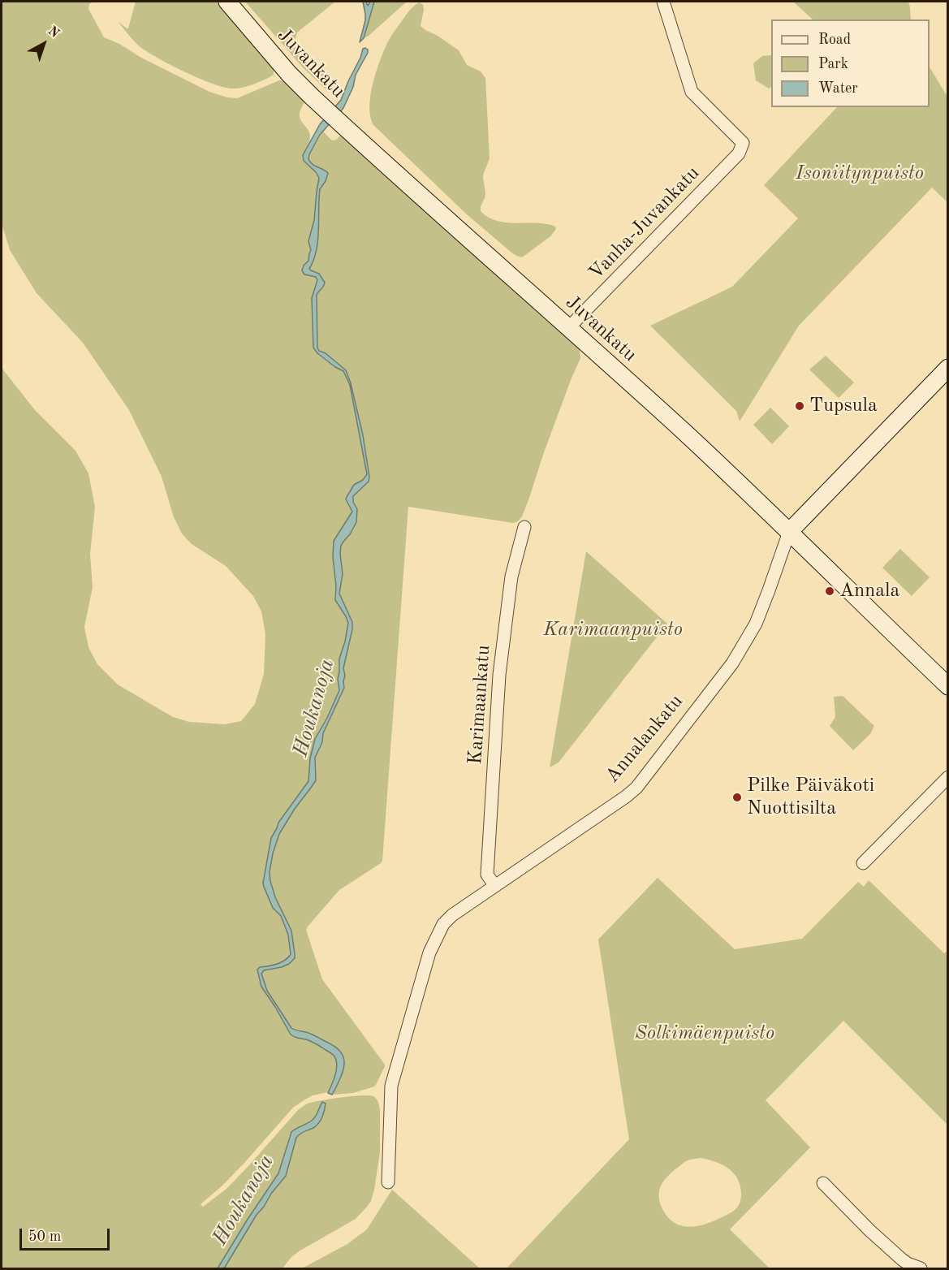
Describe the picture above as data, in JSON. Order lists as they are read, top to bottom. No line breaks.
{"streets":{"main road":["Juvankatu","Annalankatu"],"street":["Vanha-Juvankatu","Karimaankatu"]},"crossings":[["Juvankatu","Vanha-Juvankatu"],["Juvankatu","Annalankatu"],["Karimaankatu","Annalankatu"]],"water":["Houkanoja"],"parks":["Isoniitynpuisto","Karimaanpuisto","Solkimäenpuisto"],"places":["Tupsula","Annala","Pilke Päiväkoti Nuottisilta"],"legend":["Road","Park","Water"],"scale_bar":"50 m","north":"top right"}
